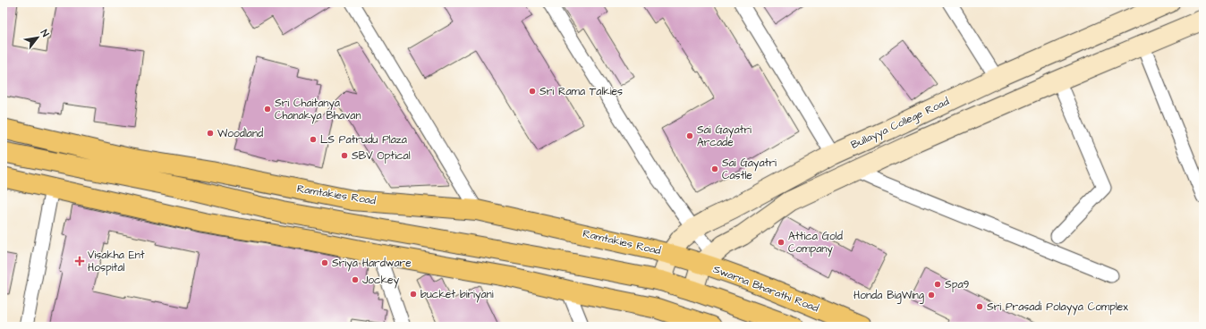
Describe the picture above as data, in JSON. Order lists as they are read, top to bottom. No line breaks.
{"streets":{"main road":["Bullayya College Road","Ramtakies Road","Swarna Bharathi Road"]},"crossings":[["Bullayya College Road","Ramtakies Road"],["Bullayya College Road","Swarna Bharathi Road"],["Ramtakies Road","Swarna Bharathi Road"]],"places":{"other":["Sri Rama Talkies","Sri Chaitanya Chanakya Bhavan","Woodland","Sai Gayatri Arcade","LS Patrudu Plaza","SBV Optical","Sai Gayatri Castle","Attica Gold Company","Sriya Hardware","Jockey","Spa9","bucket biriyani","Honda BigWing","Sri Prasadi Polayya Complex"],"health":["Visakha Ent Hospital"]},"north":"top right"}
